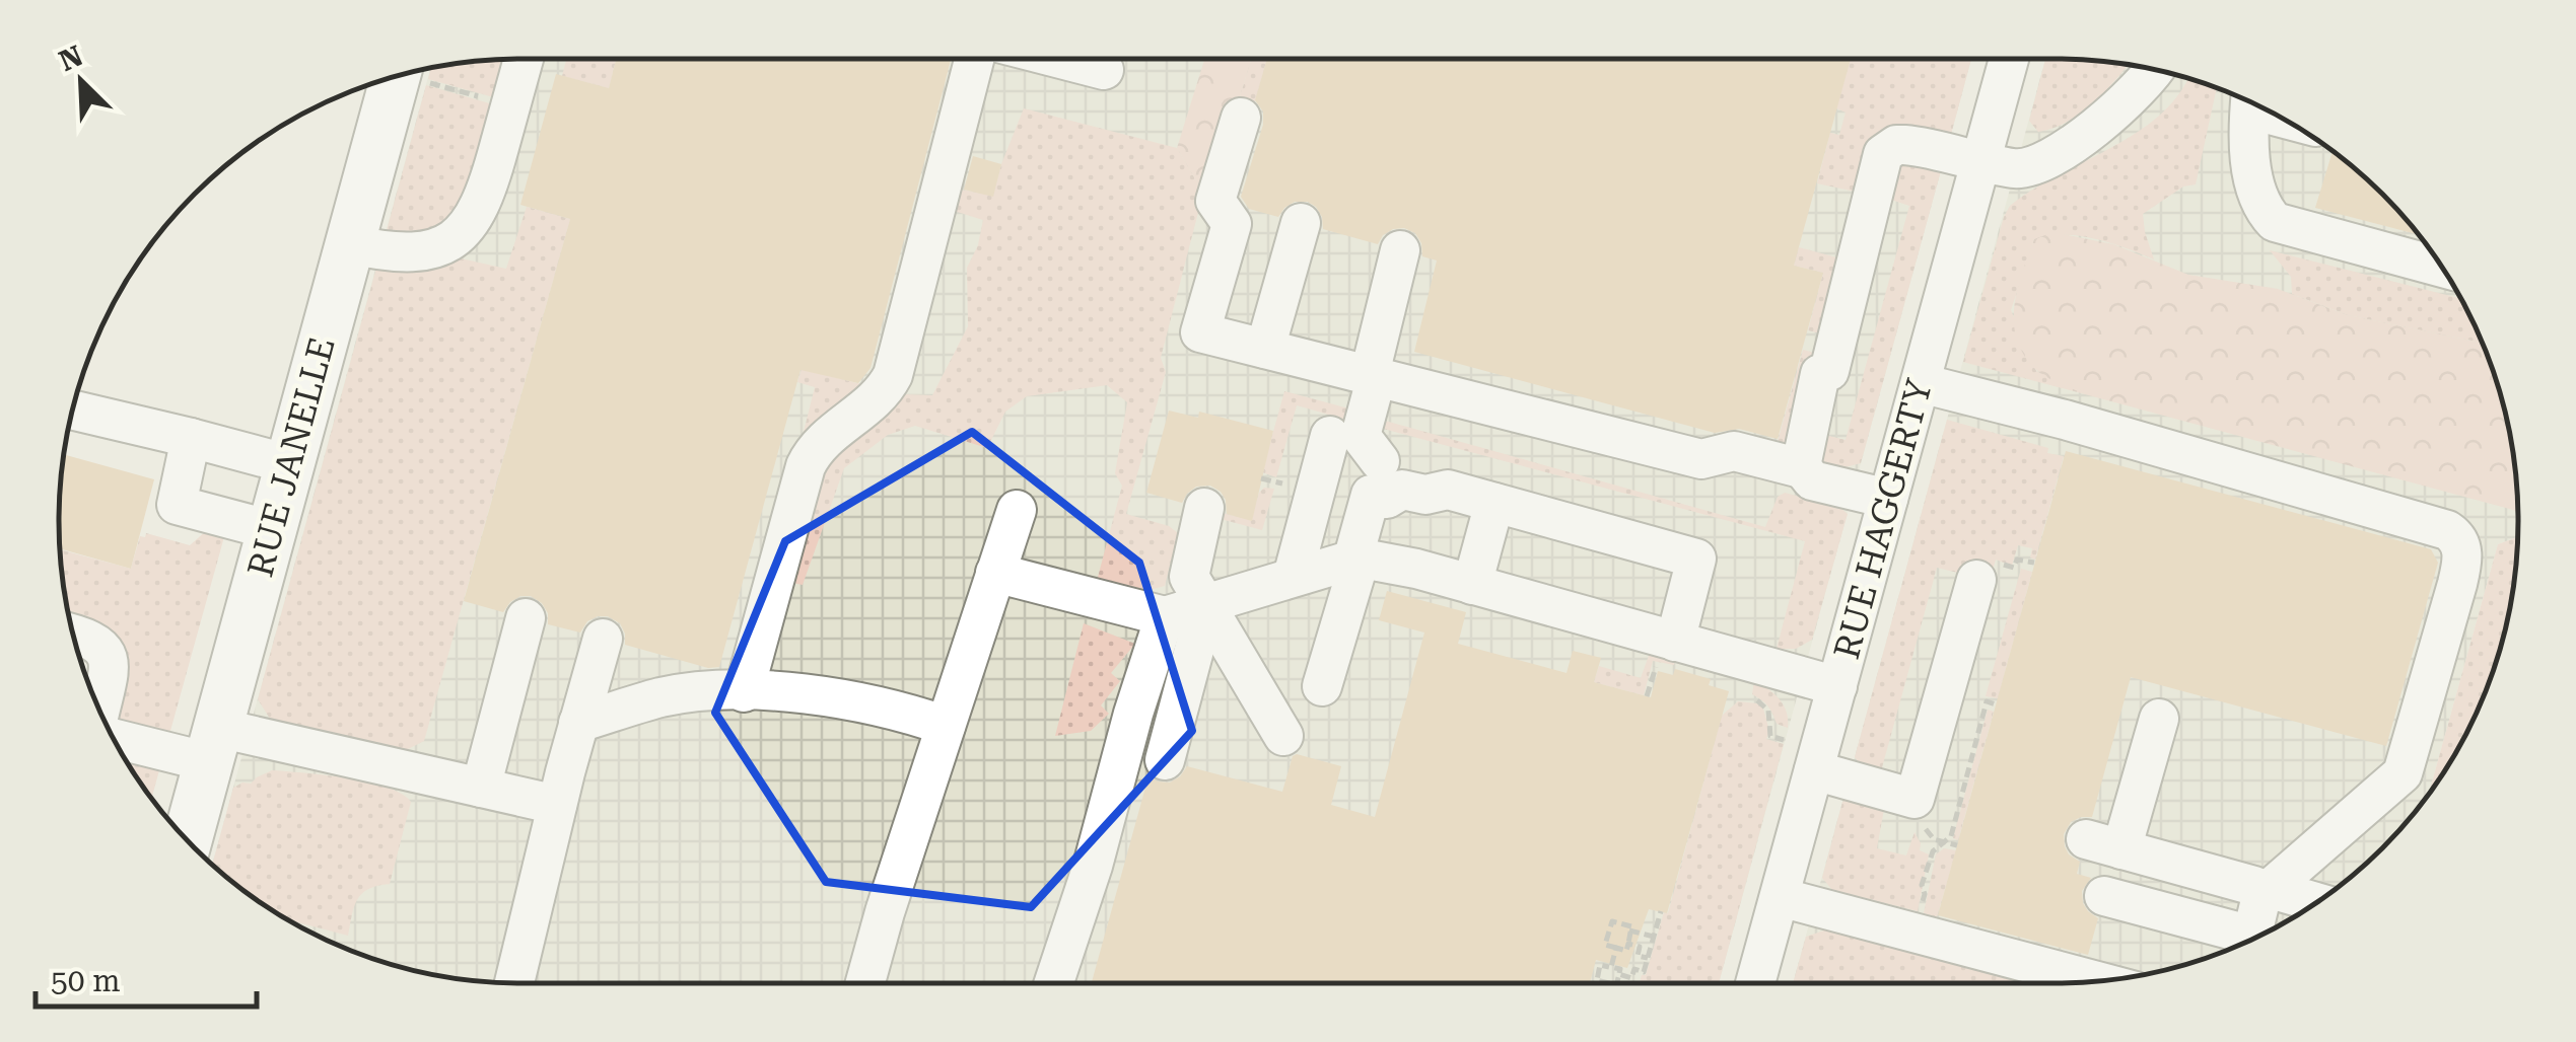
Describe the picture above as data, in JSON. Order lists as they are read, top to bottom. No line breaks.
{"streets":{"main road":["RUE JANELLE"],"street":["RUE HAGGERTY"]},"scale_bar":"50 m","north":"top left"}
